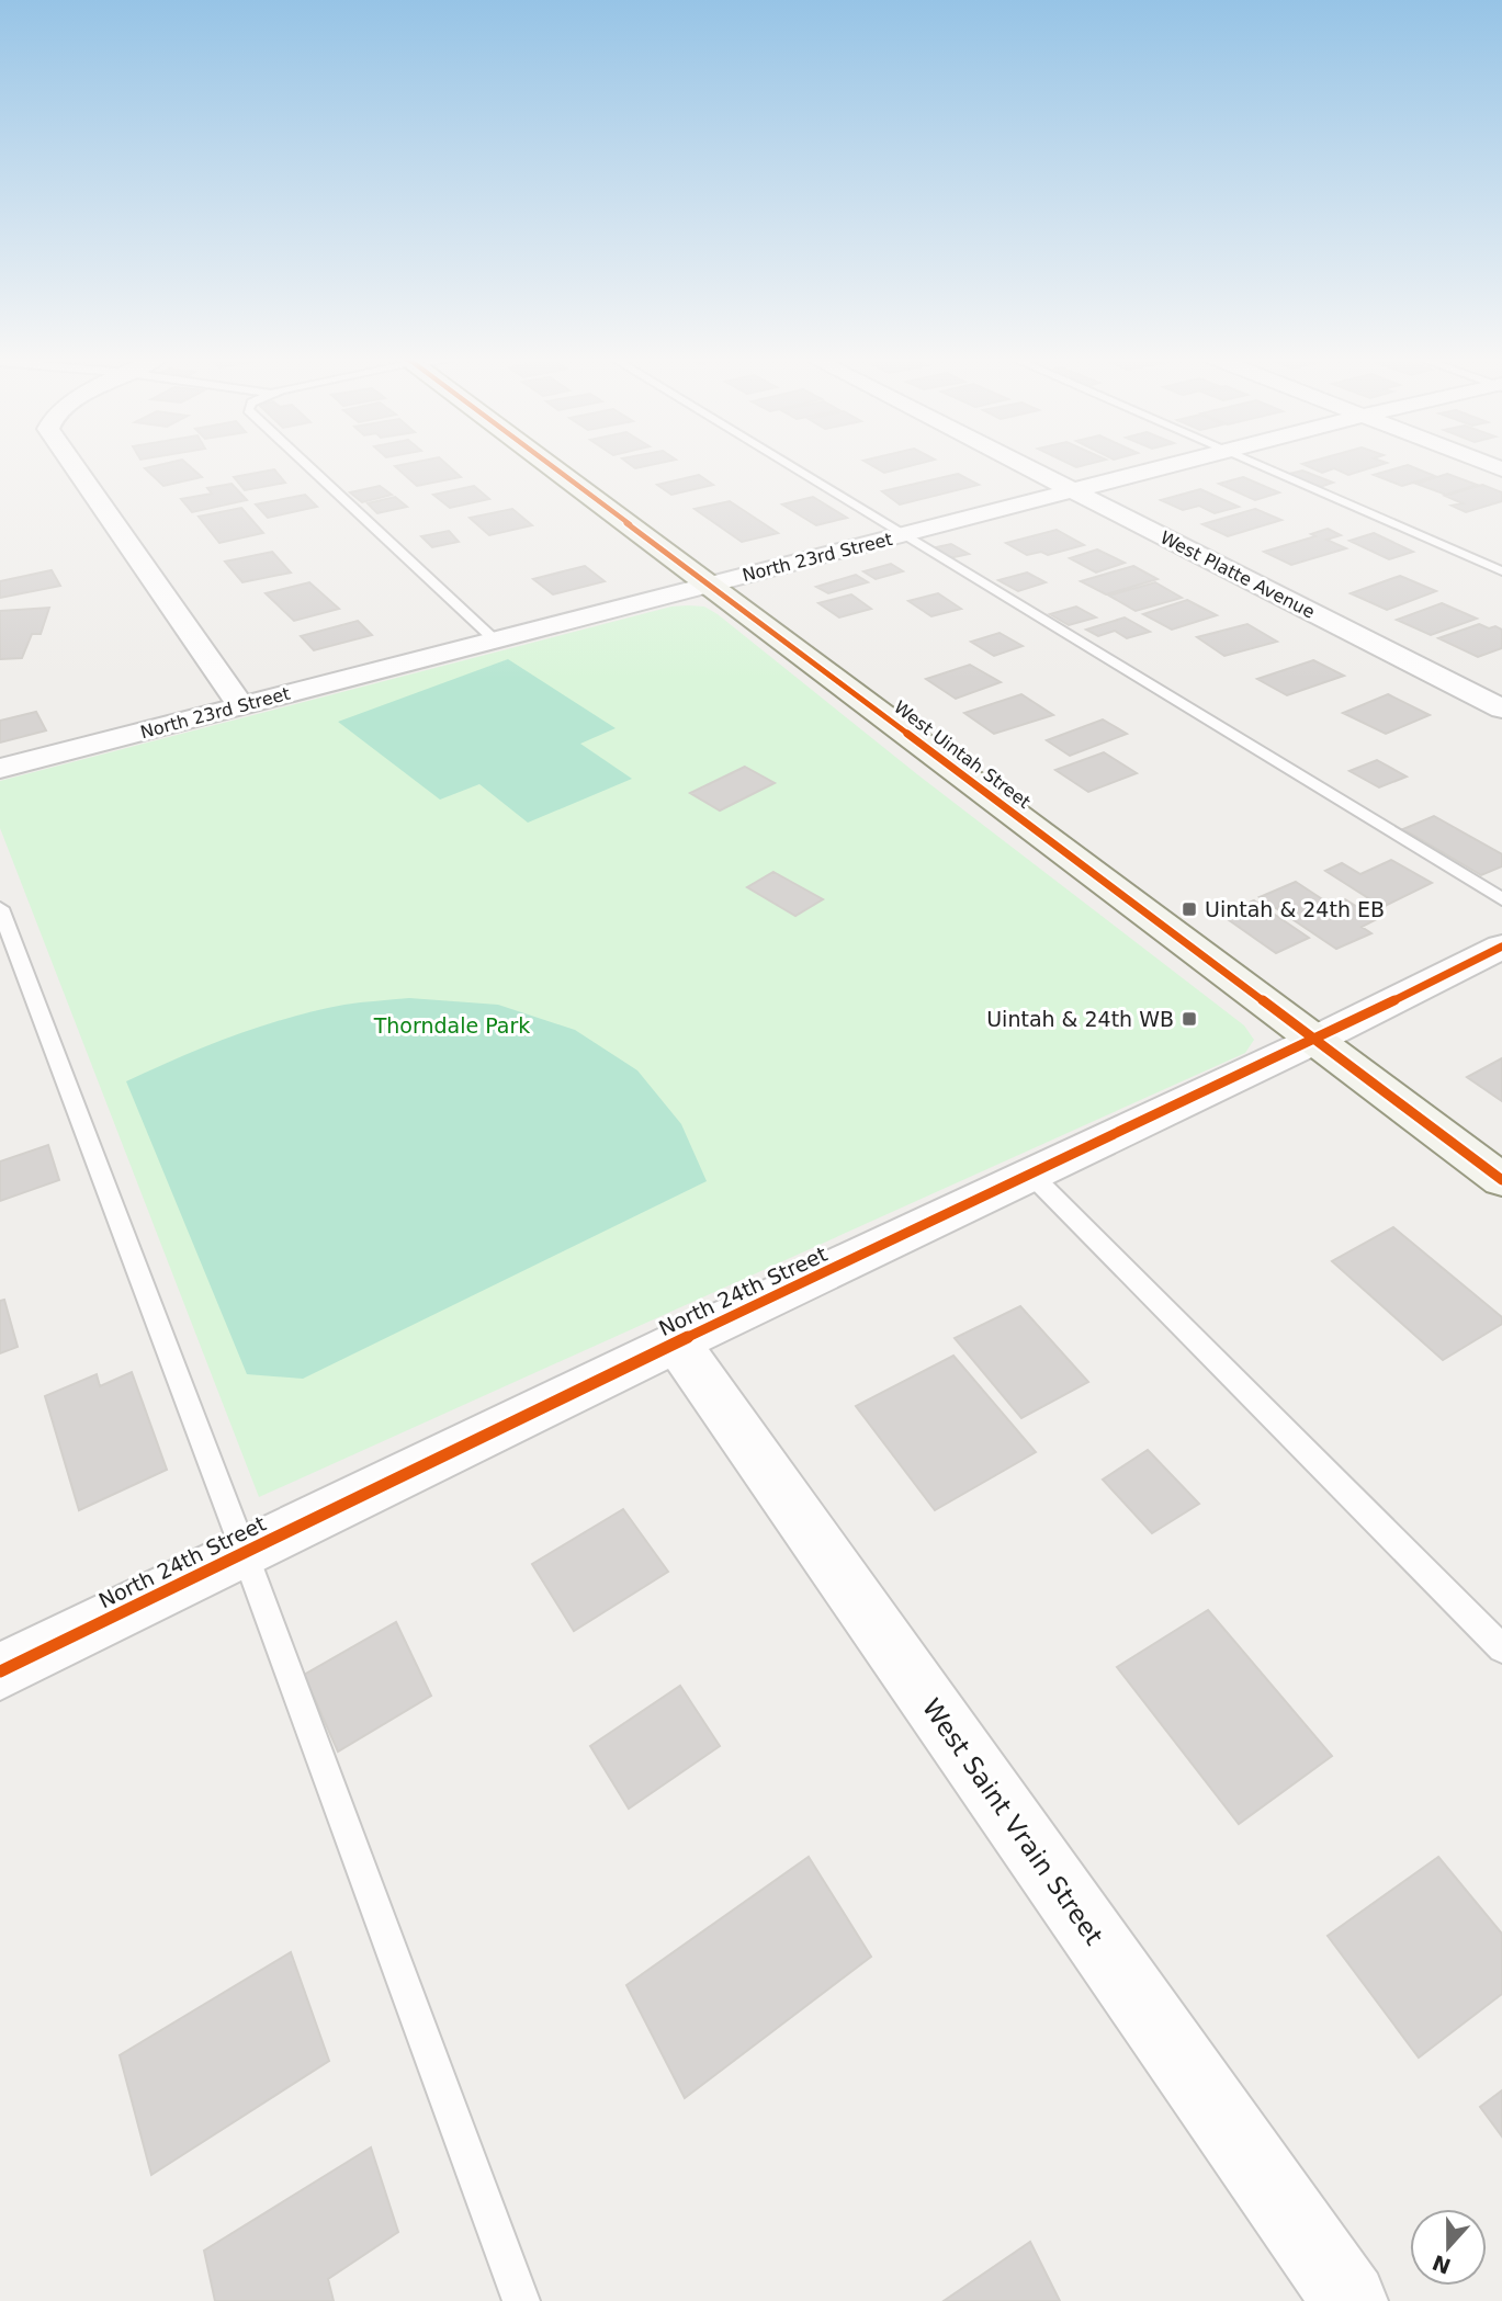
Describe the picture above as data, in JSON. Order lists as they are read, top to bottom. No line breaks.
{"streets":{"main road":["West Uintah Street"],"street":["North 23rd Street","West Platte Avenue","North 24th Street","West Saint Vrain Street"]},"crossings":[["North 23rd Street","West Platte Avenue"],["North 23rd Street","West Uintah Street"],["West Uintah Street","North 24th Street"],["North 24th Street","West Saint Vrain Street"]],"parks":["Thorndale Park"],"places":{"transit":["Uintah & 24th EB","Uintah & 24th WB"]},"north":"bottom"}
